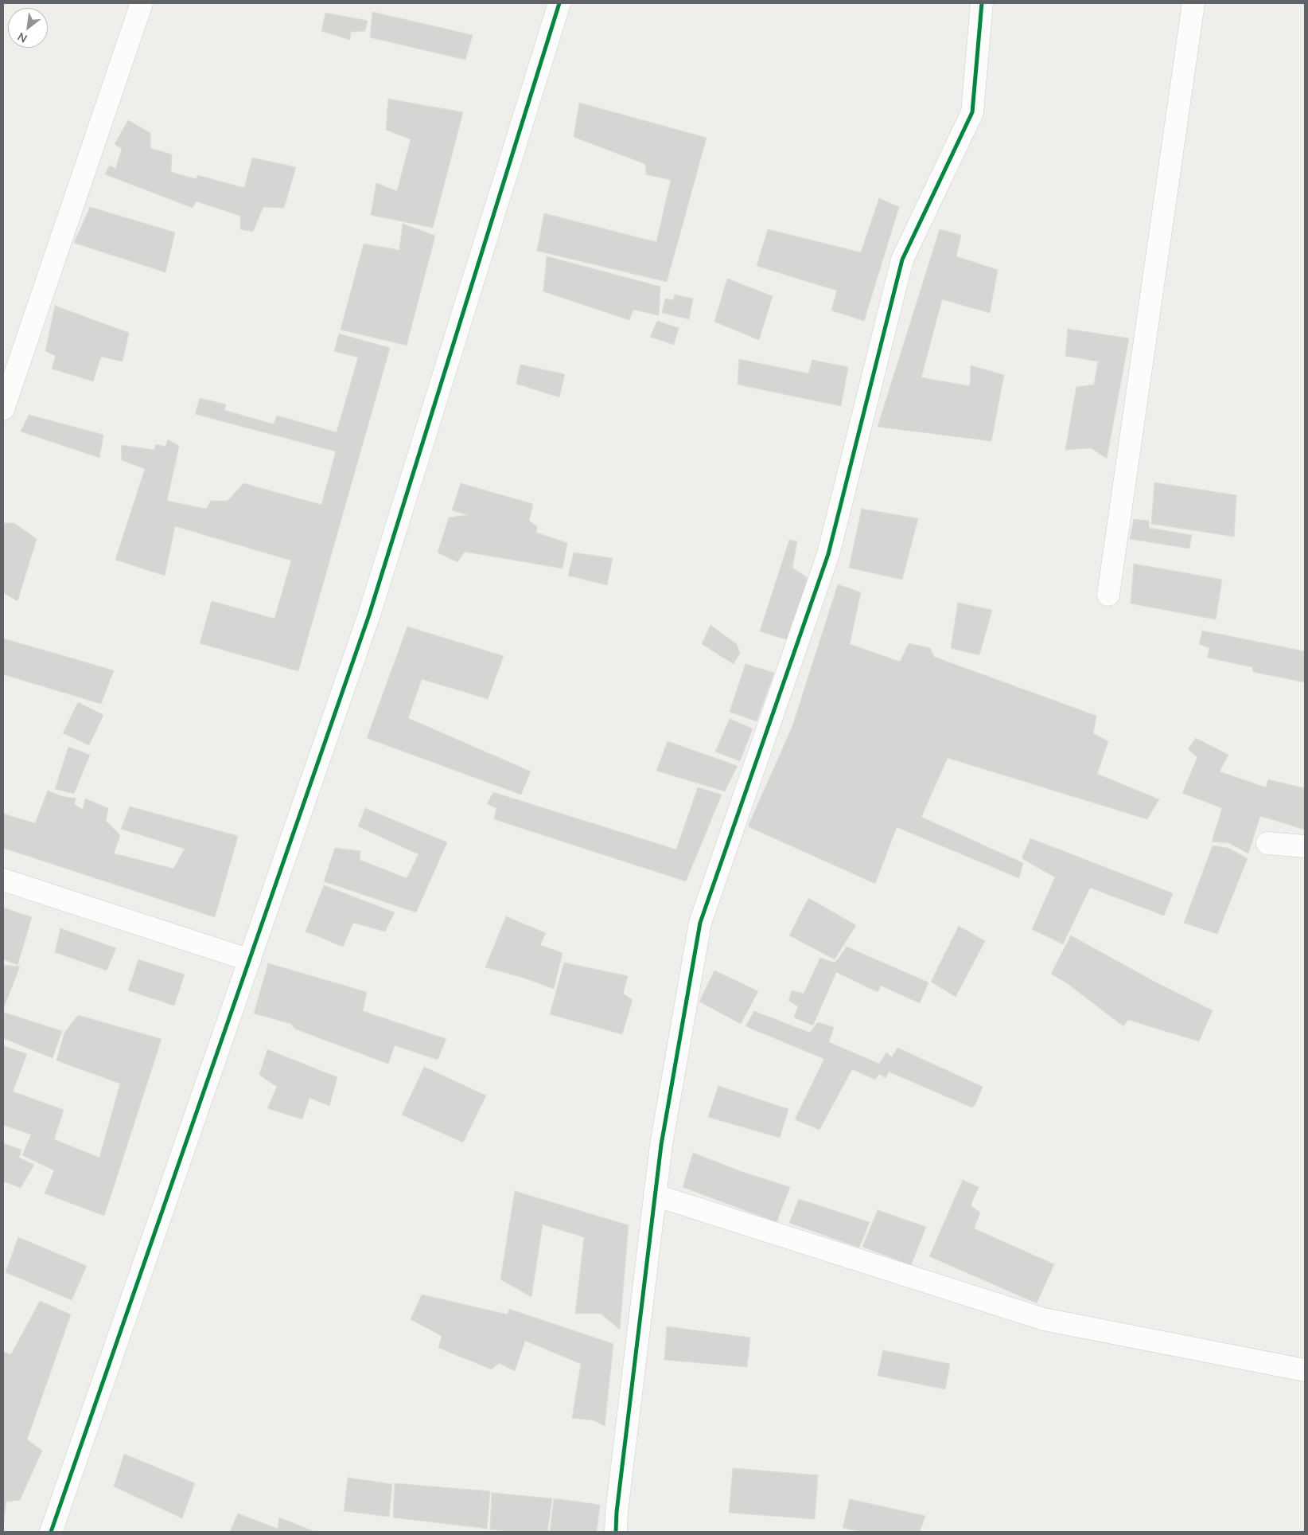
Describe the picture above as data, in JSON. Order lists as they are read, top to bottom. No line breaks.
{"north":"bottom left"}
